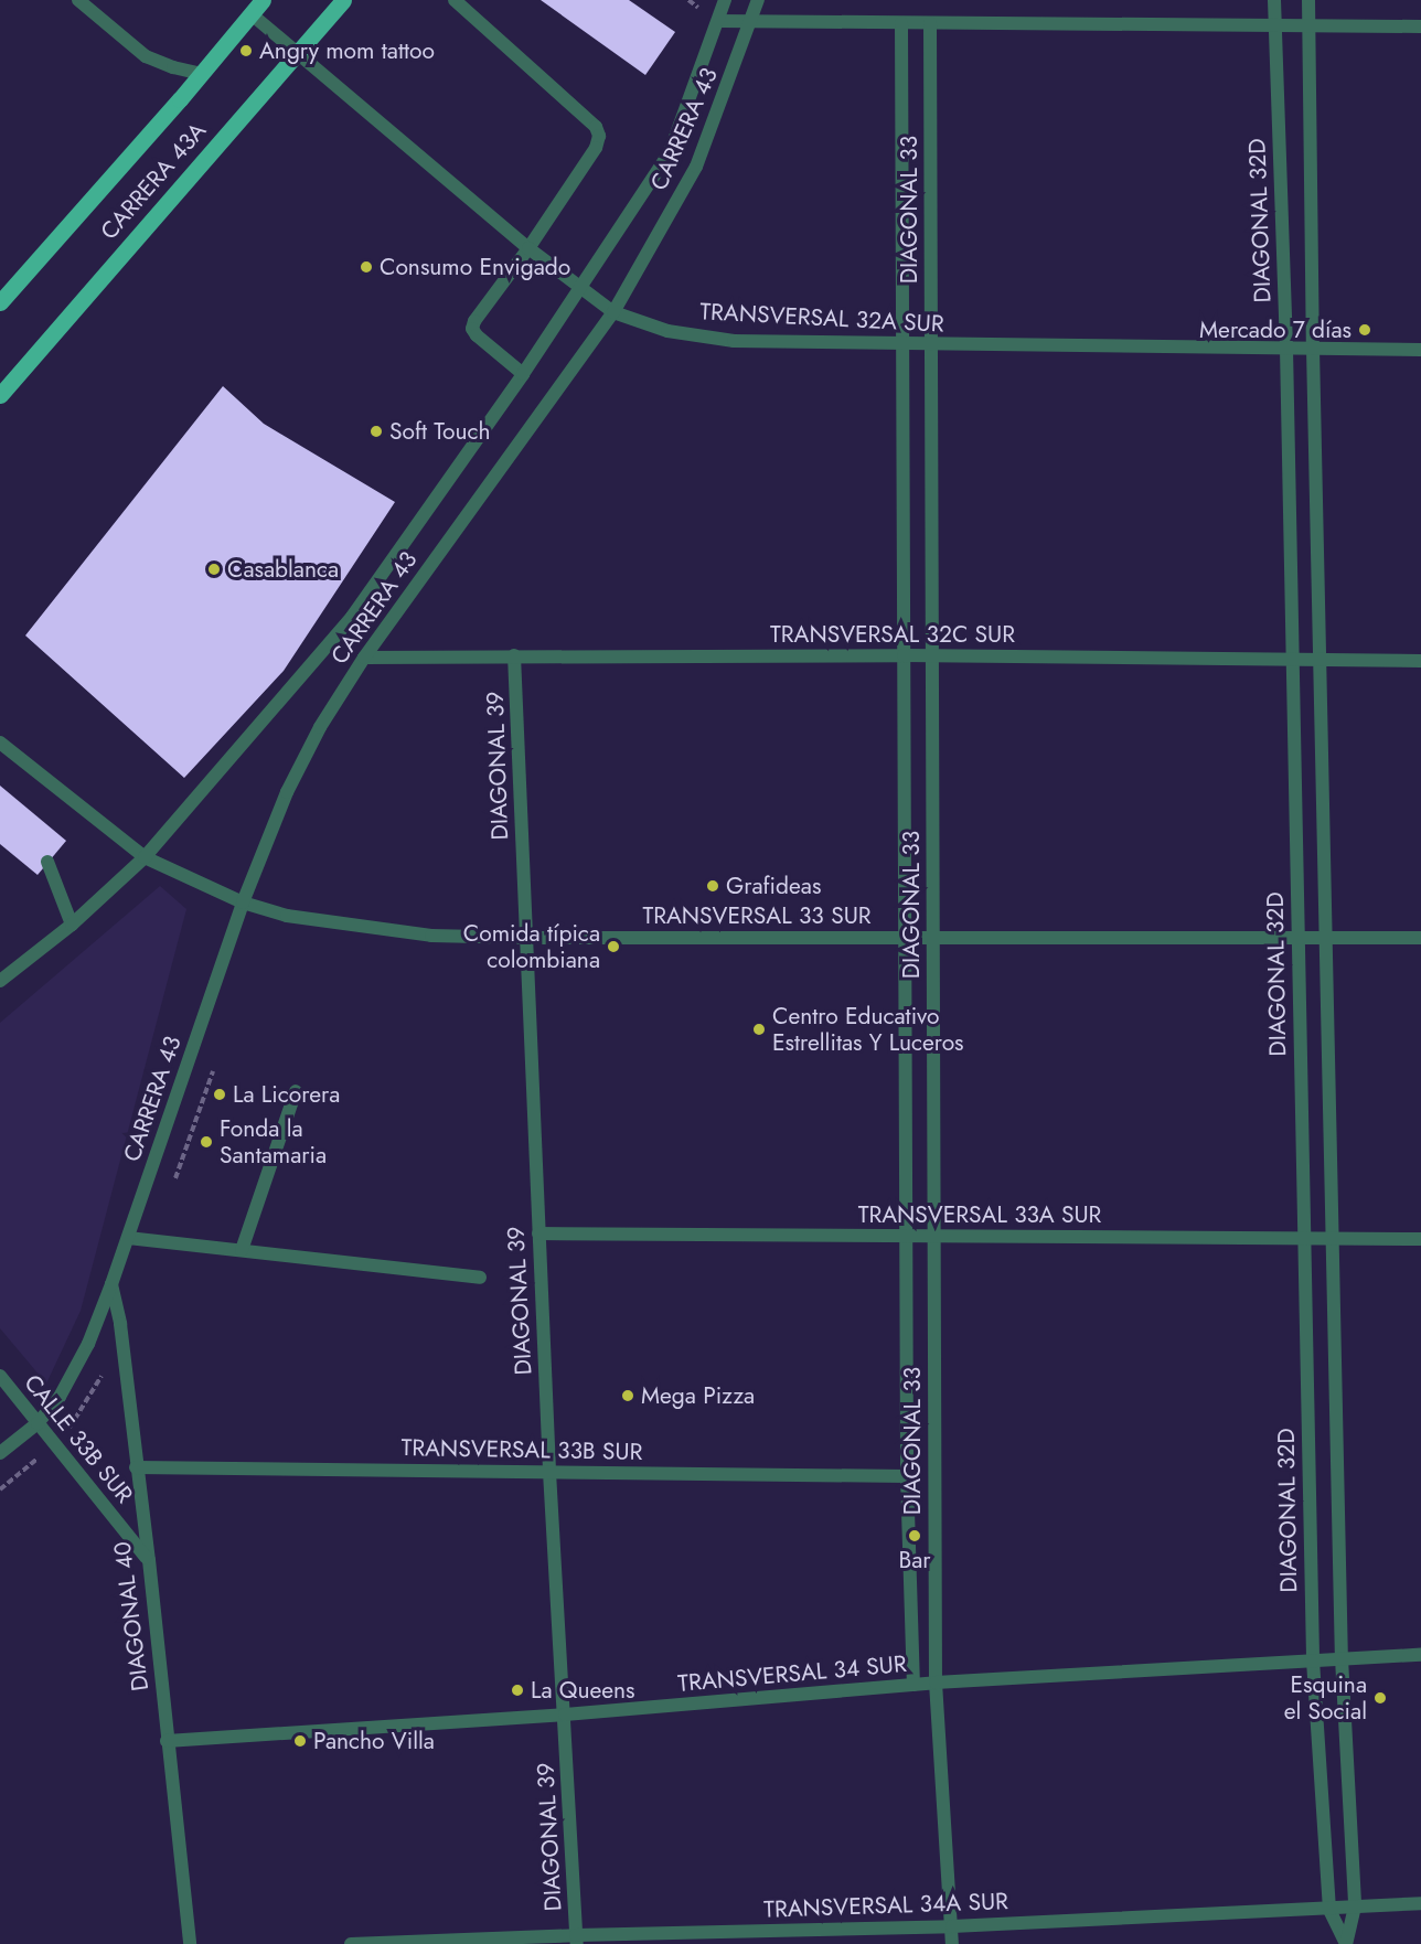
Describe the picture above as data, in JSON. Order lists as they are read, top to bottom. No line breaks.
{"streets":{"main road":["CARRERA 43A"],"street":["CARRERA 43","DIAGONAL 33","DIAGONAL 32D","TRANSVERSAL 32A SUR","TRANSVERSAL 32C SUR","DIAGONAL 39","TRANSVERSAL 33 SUR","TRANSVERSAL 33A SUR","CALLE 33B SUR","TRANSVERSAL 33B SUR","DIAGONAL 40","TRANSVERSAL 34 SUR","TRANSVERSAL 34A SUR"]},"crossings":[["CARRERA 43","TRANSVERSAL 32A SUR"],["CARRERA 43","TRANSVERSAL 32C SUR"],["CARRERA 43","TRANSVERSAL 33 SUR"],["CARRERA 43","CALLE 33B SUR"],["CARRERA 43","DIAGONAL 40"],["CARRERA 43A","TRANSVERSAL 32A SUR"],["DIAGONAL 33","TRANSVERSAL 32A SUR"],["DIAGONAL 33","TRANSVERSAL 32C SUR"],["DIAGONAL 33","TRANSVERSAL 33 SUR"],["DIAGONAL 33","TRANSVERSAL 33A SUR"],["DIAGONAL 33","TRANSVERSAL 33B SUR"],["DIAGONAL 33","TRANSVERSAL 34 SUR"],["DIAGONAL 33","TRANSVERSAL 34A SUR"],["DIAGONAL 32D","TRANSVERSAL 32A SUR"],["DIAGONAL 32D","TRANSVERSAL 32C SUR"],["DIAGONAL 32D","TRANSVERSAL 33 SUR"],["DIAGONAL 32D","TRANSVERSAL 33A SUR"],["DIAGONAL 32D","TRANSVERSAL 34 SUR"],["DIAGONAL 32D","TRANSVERSAL 34A SUR"],["TRANSVERSAL 32C SUR","DIAGONAL 39"],["DIAGONAL 39","TRANSVERSAL 33 SUR"],["DIAGONAL 39","TRANSVERSAL 33A SUR"],["DIAGONAL 39","TRANSVERSAL 33B SUR"],["DIAGONAL 39","TRANSVERSAL 34 SUR"],["DIAGONAL 39","TRANSVERSAL 34A SUR"],["CALLE 33B SUR","DIAGONAL 40"],["TRANSVERSAL 33B SUR","DIAGONAL 40"],["DIAGONAL 40","TRANSVERSAL 34 SUR"]],"places":["Angry mom tattoo","Consumo Envigado","Mercado 7 días","Soft Touch","Casablanca","Grafideas","Comida típica colombiana","Centro Educativo Estrellitas Y Luceros","La Licorera","Fonda la Santamaria","Mega Pizza","Bar","La Queens","Esquina el Social","Pancho Villa"]}
